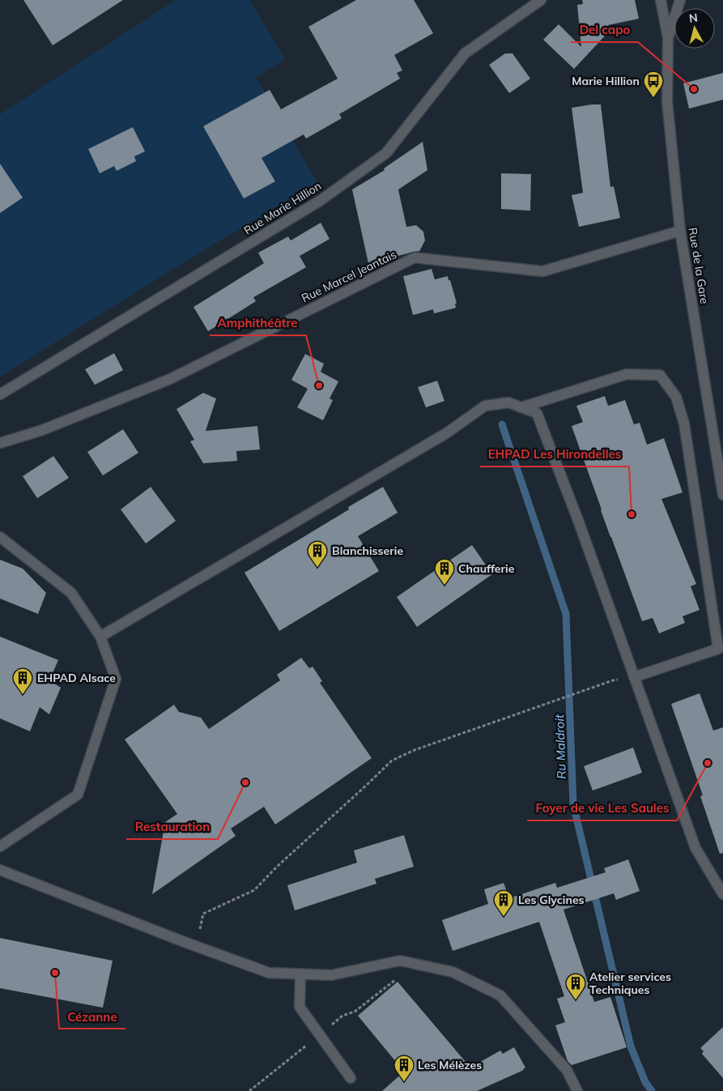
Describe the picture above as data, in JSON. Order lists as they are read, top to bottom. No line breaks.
{"streets":{"street":["Rue Marie Hillion","Rue de la Gare","Rue Marcel Jeantais"]},"crossings":[["Rue de la Gare","Rue Marcel Jeantais"]],"water":["Ru Maldroit"],"places":{"other":["Del capo","Amphithéâtre","EHPAD Les Hirondelles","Foyer de vie Les Saules","Restauration","Cézanne"],"bus stop":["Marie Hillion"],"building":["Blanchisserie","Chaufferie","EHPAD Alsace","Les Glycines","Atelier services Techniques","Les Mélèzes"]},"north":"top"}
